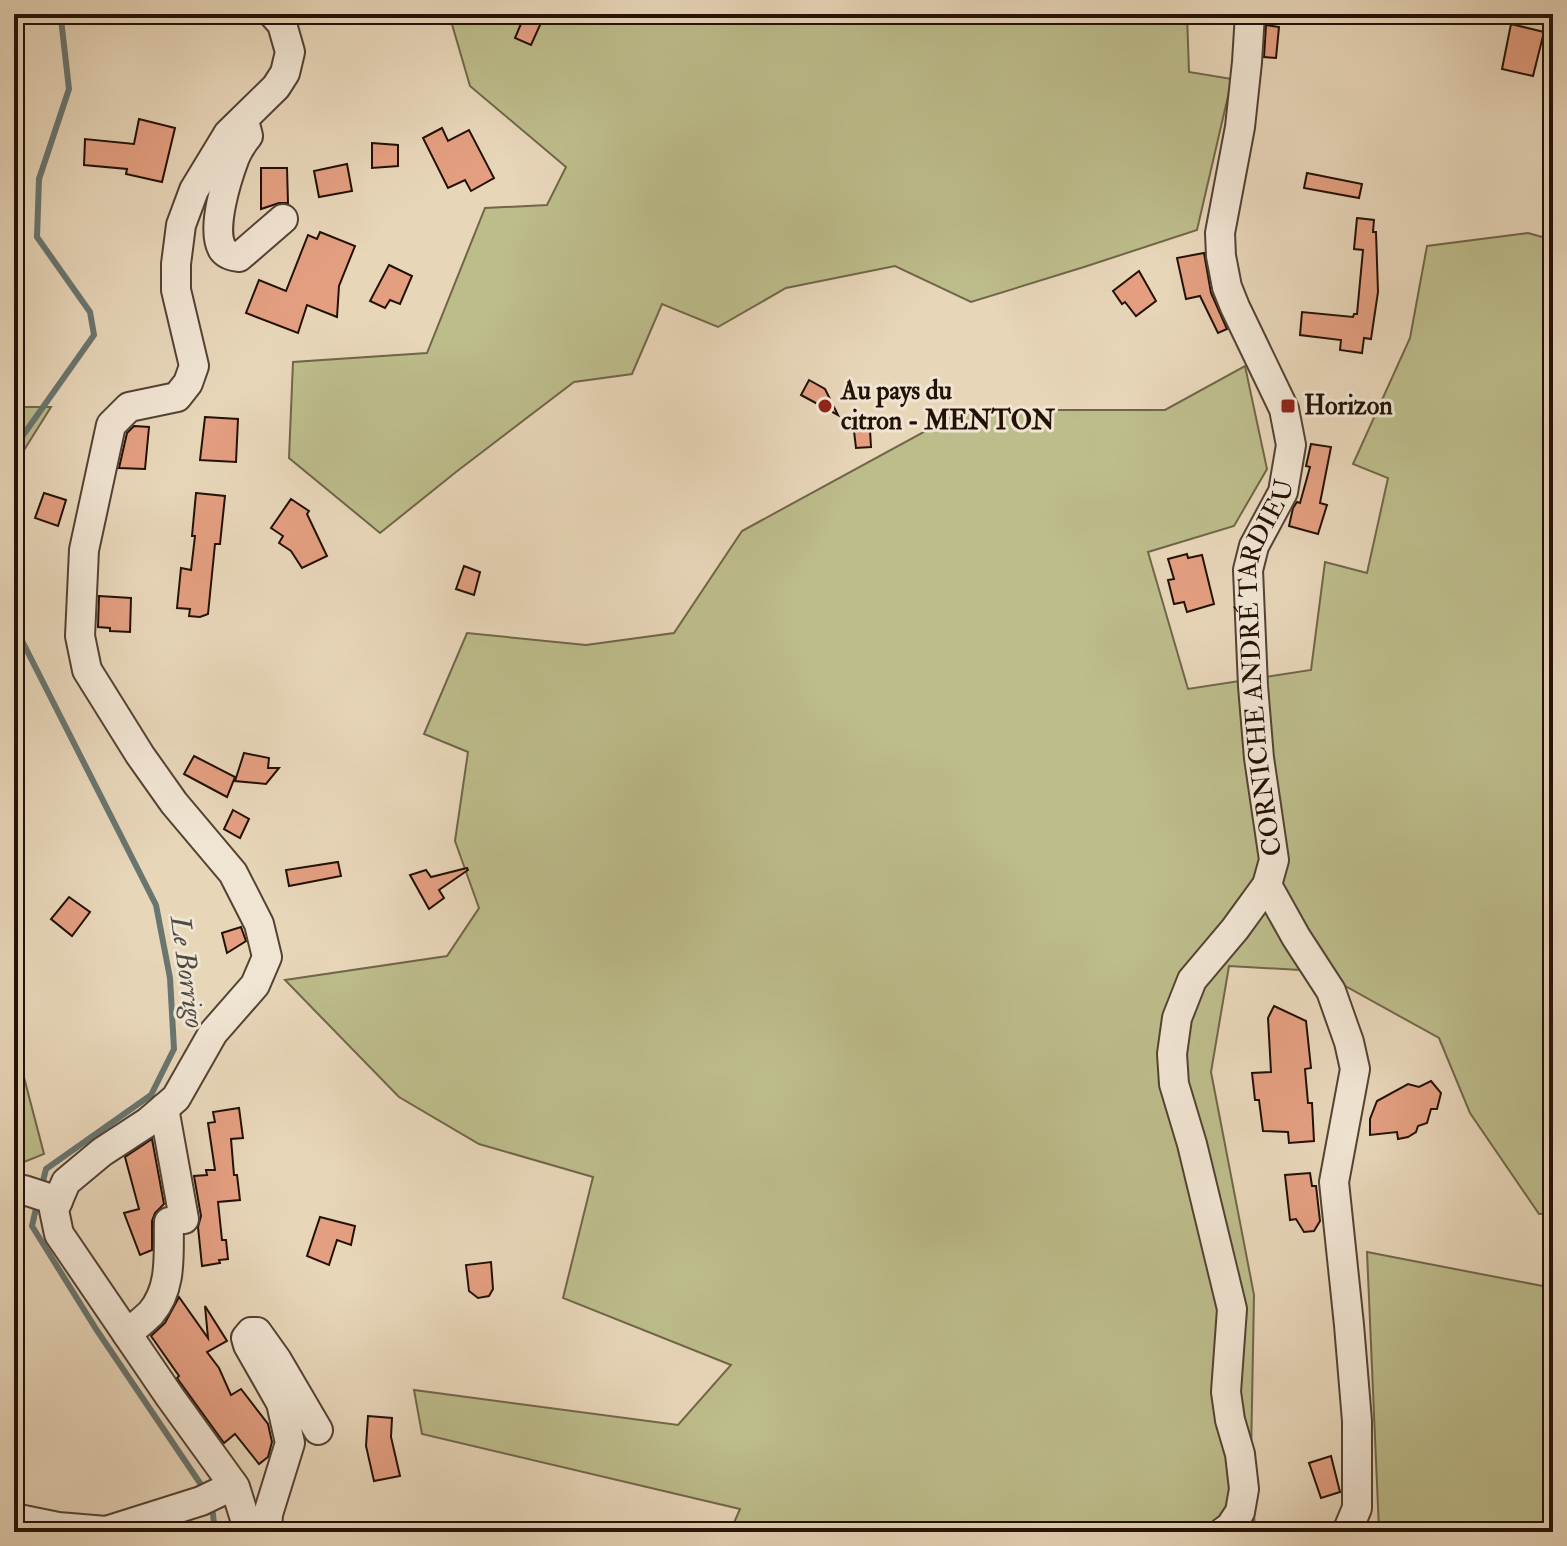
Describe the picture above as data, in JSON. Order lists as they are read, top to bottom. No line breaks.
{"streets":{"street":["CORNICHE ANDRÉ TARDIEU"]},"water":["Le Borrigo"],"places":{"other":["Au pays du citron - MENTON"],"transit":["Horizon"]}}
